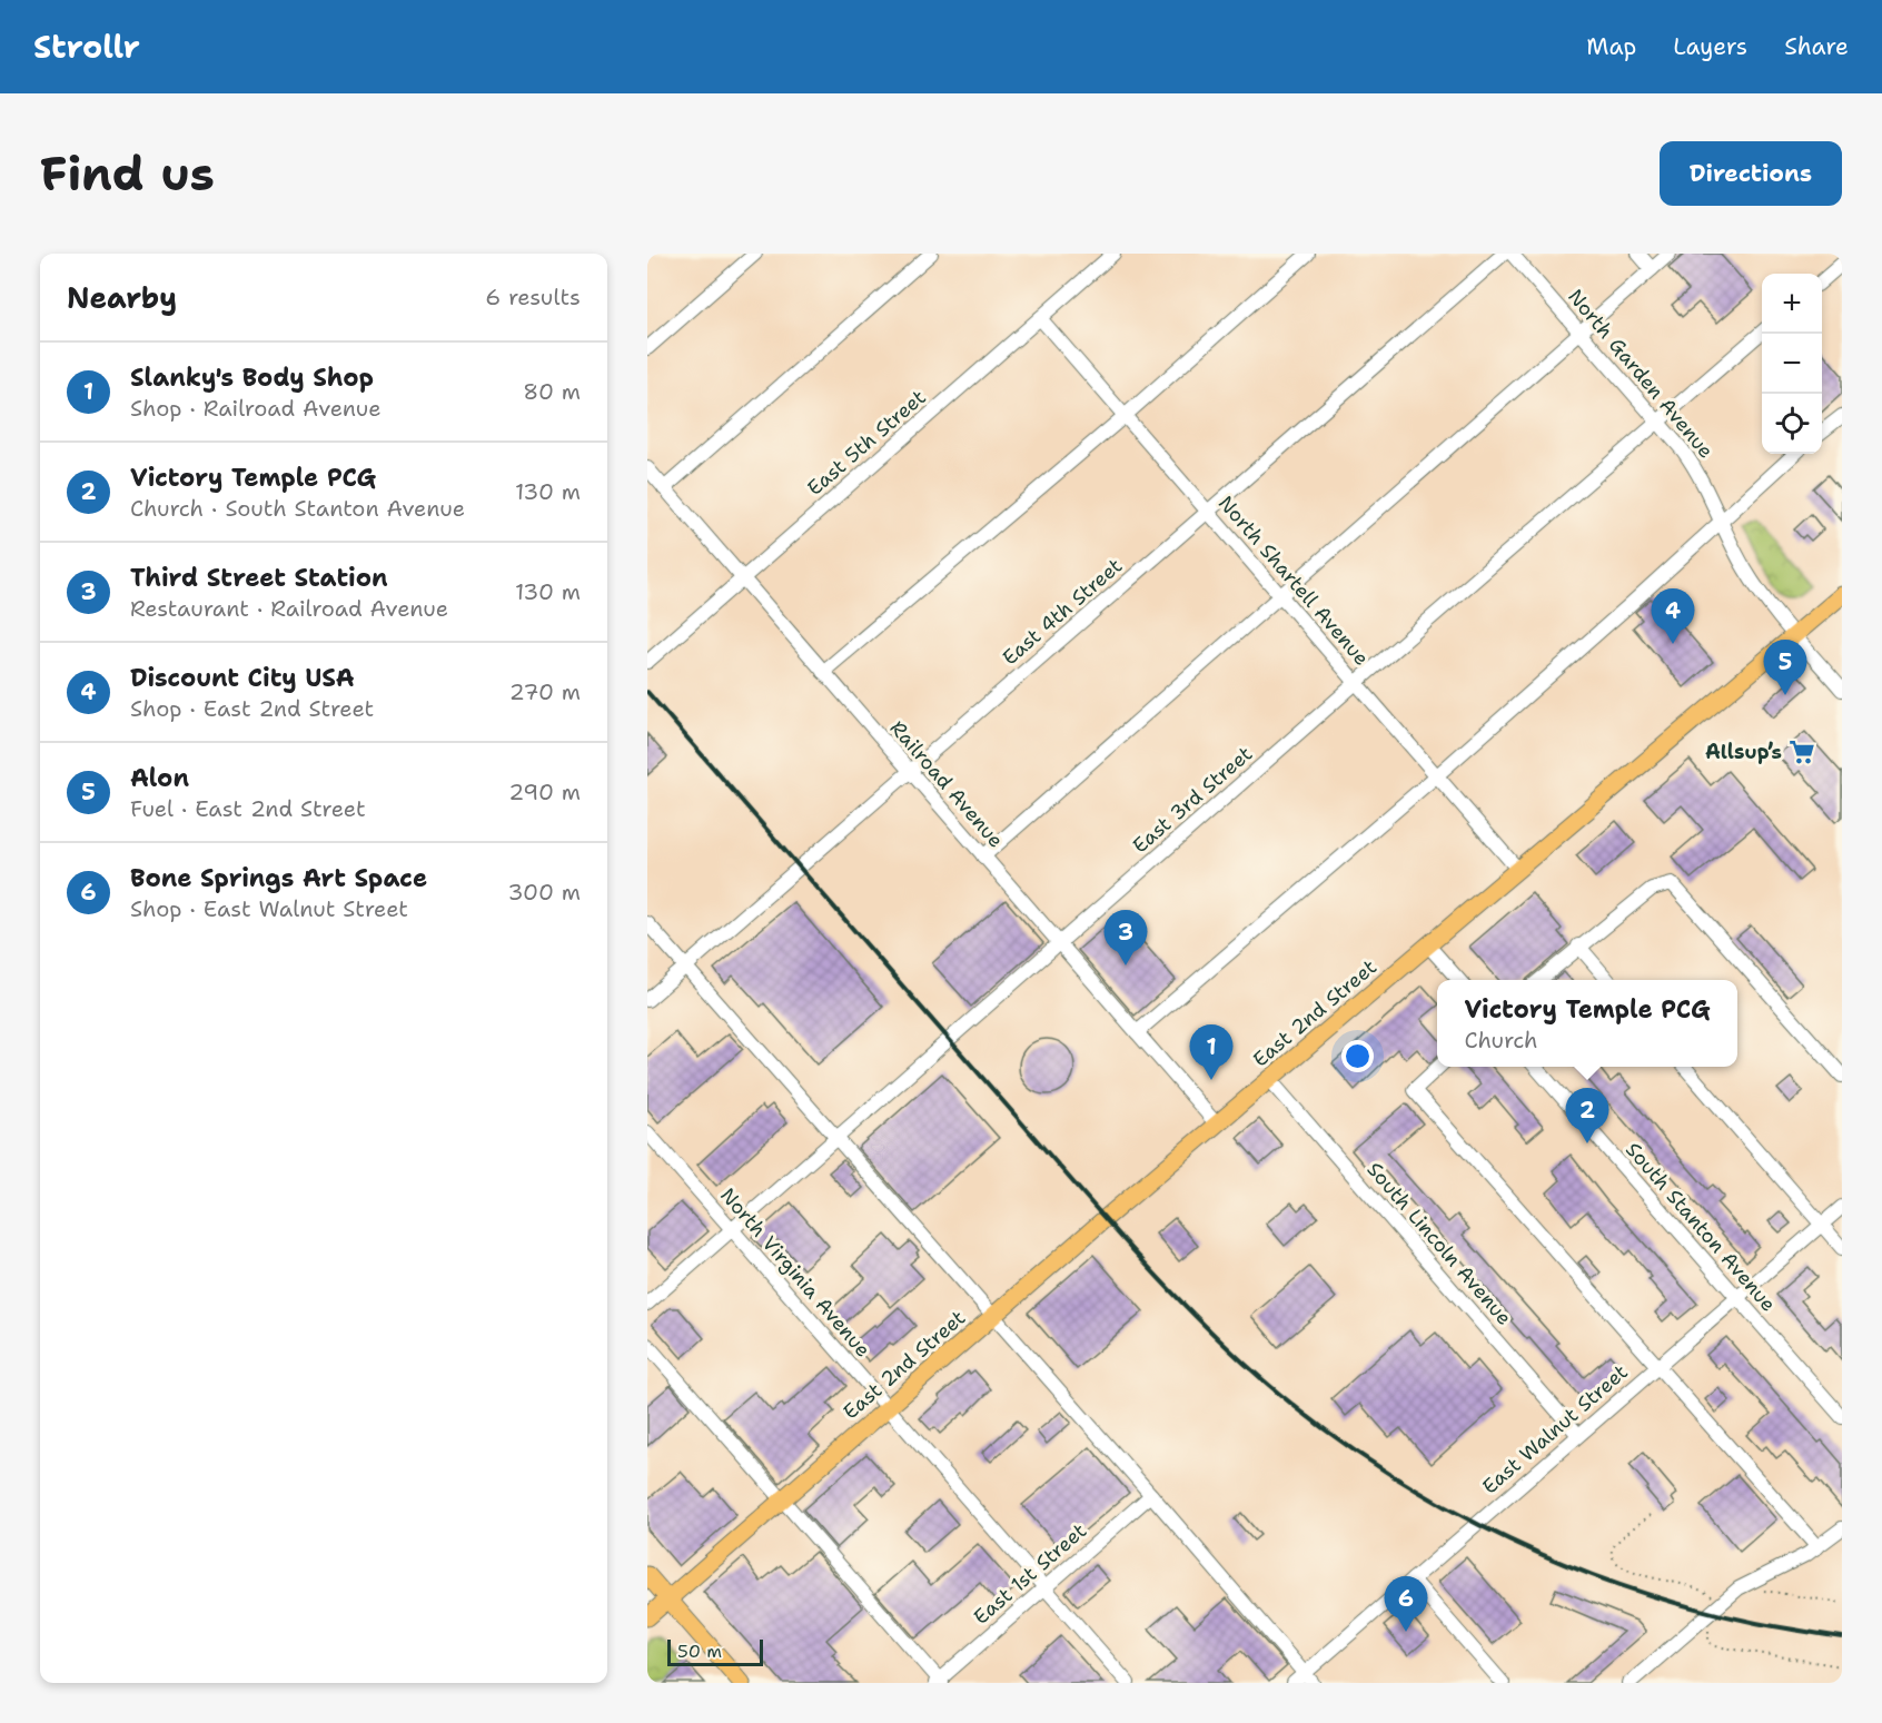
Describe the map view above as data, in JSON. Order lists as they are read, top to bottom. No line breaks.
{"streets":{"main road":["East 2nd Street"],"street":["North Garden Avenue","East 5th Street","North Shartell Avenue","East 4th Street","Railroad Avenue","East 3rd Street","South Stanton Avenue","South Lincoln Avenue","North Virginia Avenue","East Walnut Street","East 1st Street"]},"crossings":[["North Garden Avenue","East 3rd Street"],["North Garden Avenue","East 2nd Street"],["East 5th Street","North Shartell Avenue"],["East 5th Street","Railroad Avenue"],["North Shartell Avenue","East 4th Street"],["North Shartell Avenue","East 3rd Street"],["North Shartell Avenue","East 2nd Street"],["East 4th Street","Railroad Avenue"],["Railroad Avenue","East 3rd Street"],["Railroad Avenue","East 2nd Street"],["East 3rd Street","North Virginia Avenue"],["East 2nd Street","South Lincoln Avenue"],["East 2nd Street","North Virginia Avenue"],["South Stanton Avenue","East Walnut Street"],["South Lincoln Avenue","East Walnut Street"],["North Virginia Avenue","East 1st Street"]],"places":{"supermarket":["Allsup’s"]},"scale_bar":"50 m","page":{"header":"Strollr","nav":["Map","Layers","Share"],"buttons":"Directions","title":"Find us","heading":["Nearby","6 results"],"map_buttons":["+","−"],"list":[{"mark":"1","name":"Slanky's Body Shop","note":"Shop · Railroad Avenue","value":"80 m"},{"mark":"2","name":"Victory Temple PCG","note":"Church · South Stanton Avenue","value":"130 m"},{"mark":"3","name":"Third Street Station","note":"Restaurant · Railroad Avenue","value":"130 m"},{"mark":"4","name":"Discount City USA","note":"Shop · East 2nd Street","value":"270 m"},{"mark":"5","name":"Alon","note":"Fuel · East 2nd Street","value":"290 m"},{"mark":"6","name":"Bone Springs Art Space","note":"Shop · East Walnut Street","value":"300 m"}],"pins":["4","5","3","1","2","6"],"popup":["Victory Temple PCG","Church"],"scale":"50 m"}}
